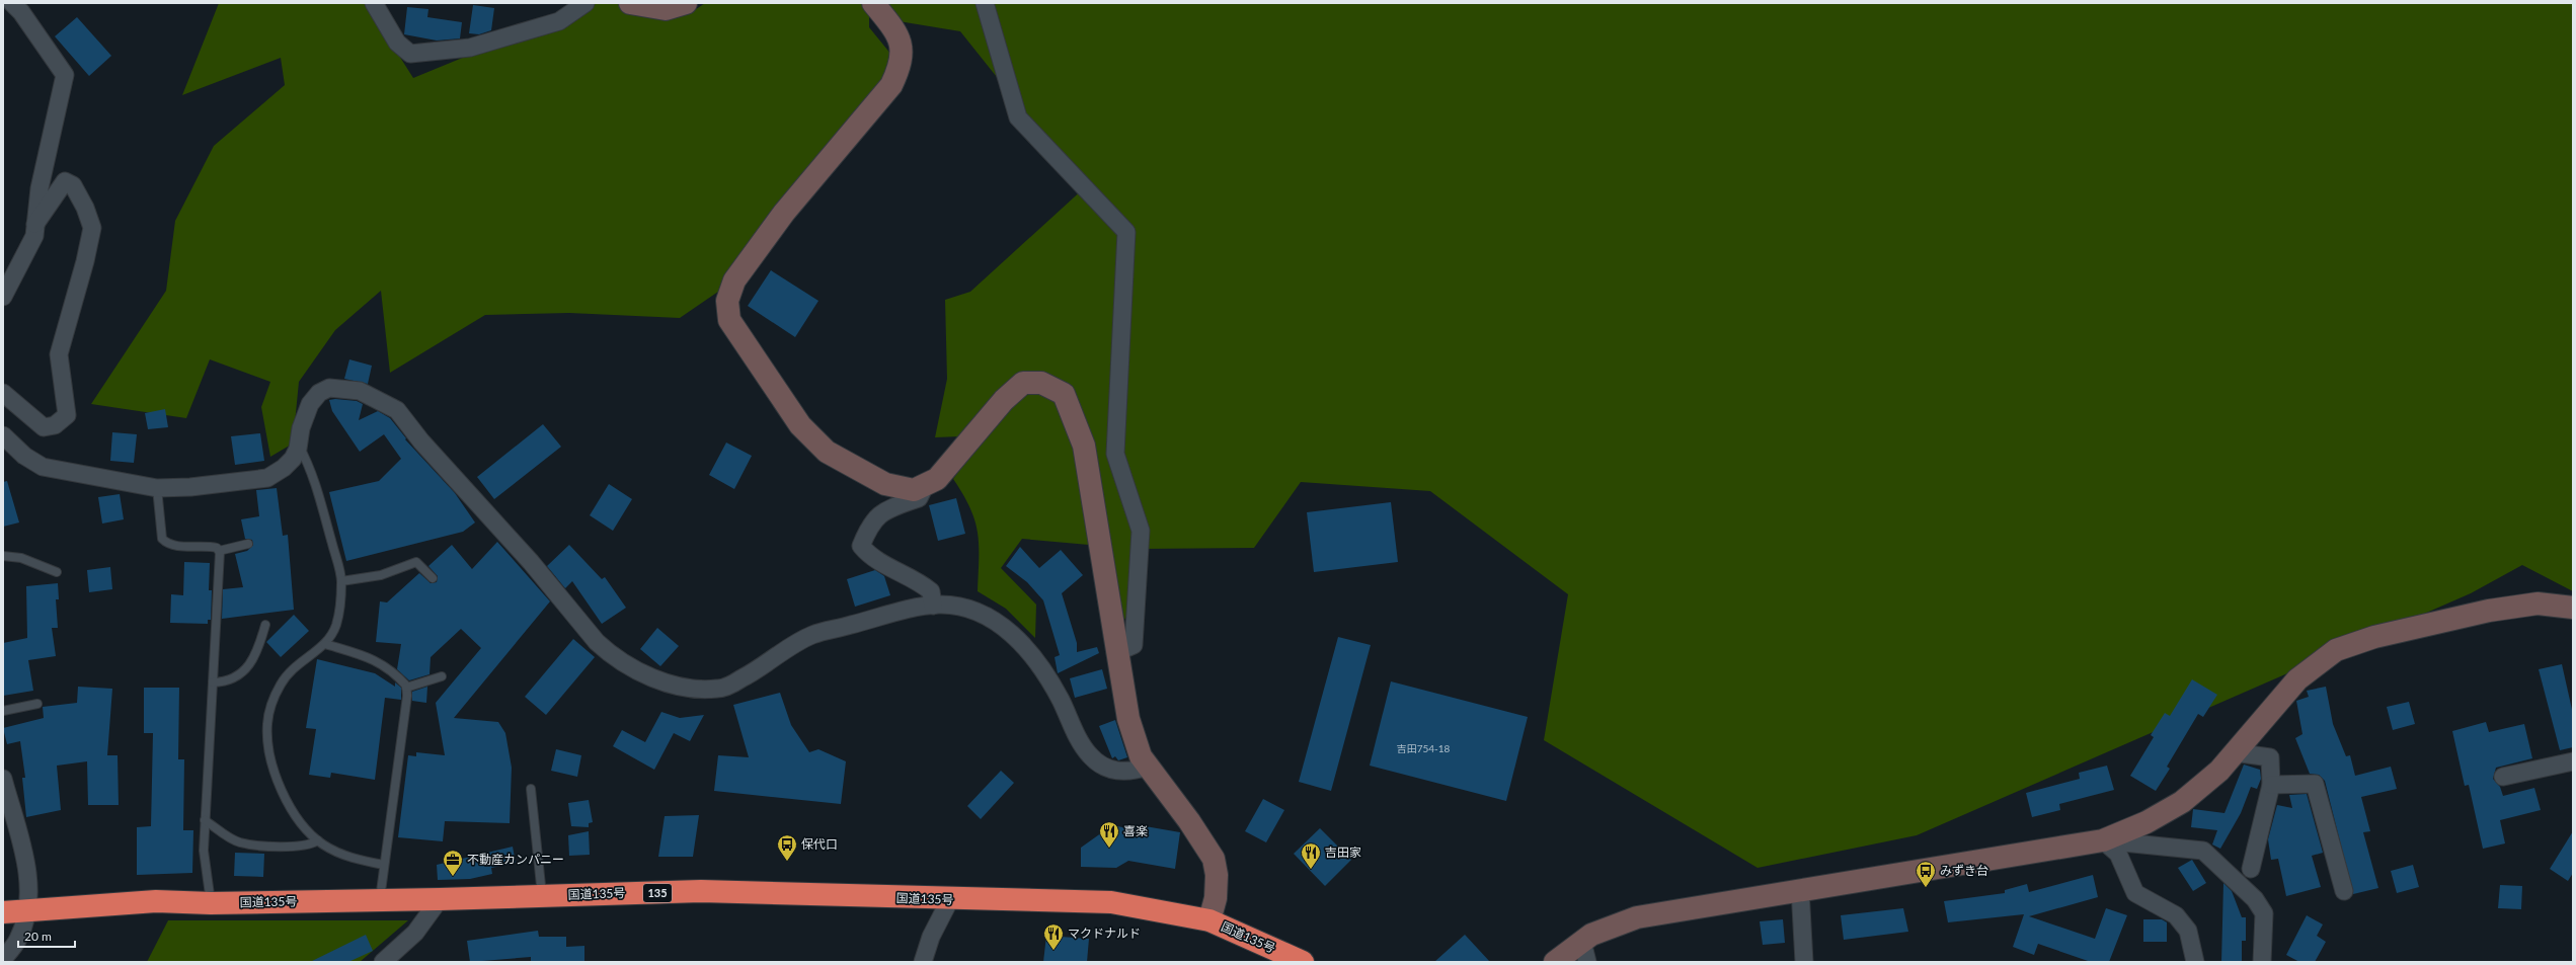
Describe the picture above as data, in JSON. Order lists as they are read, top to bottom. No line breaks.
{"streets":{"highway":["135","国道135号"]},"places":{"restaurant":["喜楽","吉田家","マクドナルド"],"bus stop":["保代口","みずき台"],"office":["不動産カンパニー"]},"house_numbers":["吉田754-18"],"scale_bar":"20 m"}
